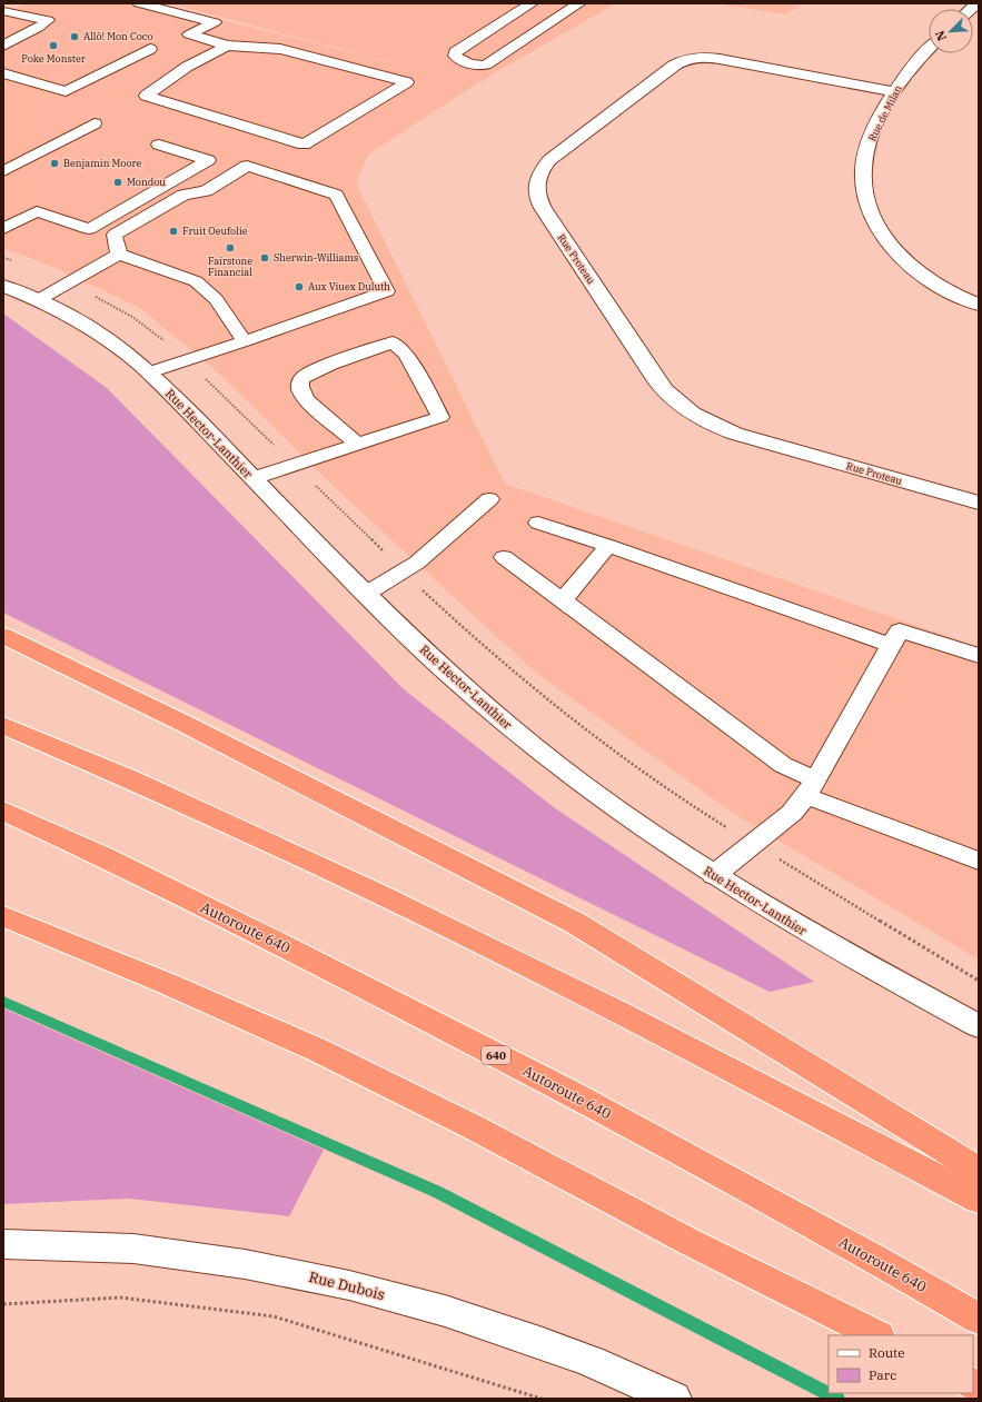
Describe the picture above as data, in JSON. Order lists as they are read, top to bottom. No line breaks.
{"streets":{"highway":["Autoroute 640","640"],"street":["Rue de Milan","Rue Proteau","Rue Hector-Lanthier","Rue Dubois"]},"crossings":[["Rue de Milan","Rue Proteau"]],"places":["Allô! Mon Coco","Poke Monster","Benjamin Moore","Mondou","Fruit Oeufolie","Fairstone Financial","Sherwin-Williams","Aux Viuex Duluth"],"legend":["Route","Parc"],"north":"bottom left"}
